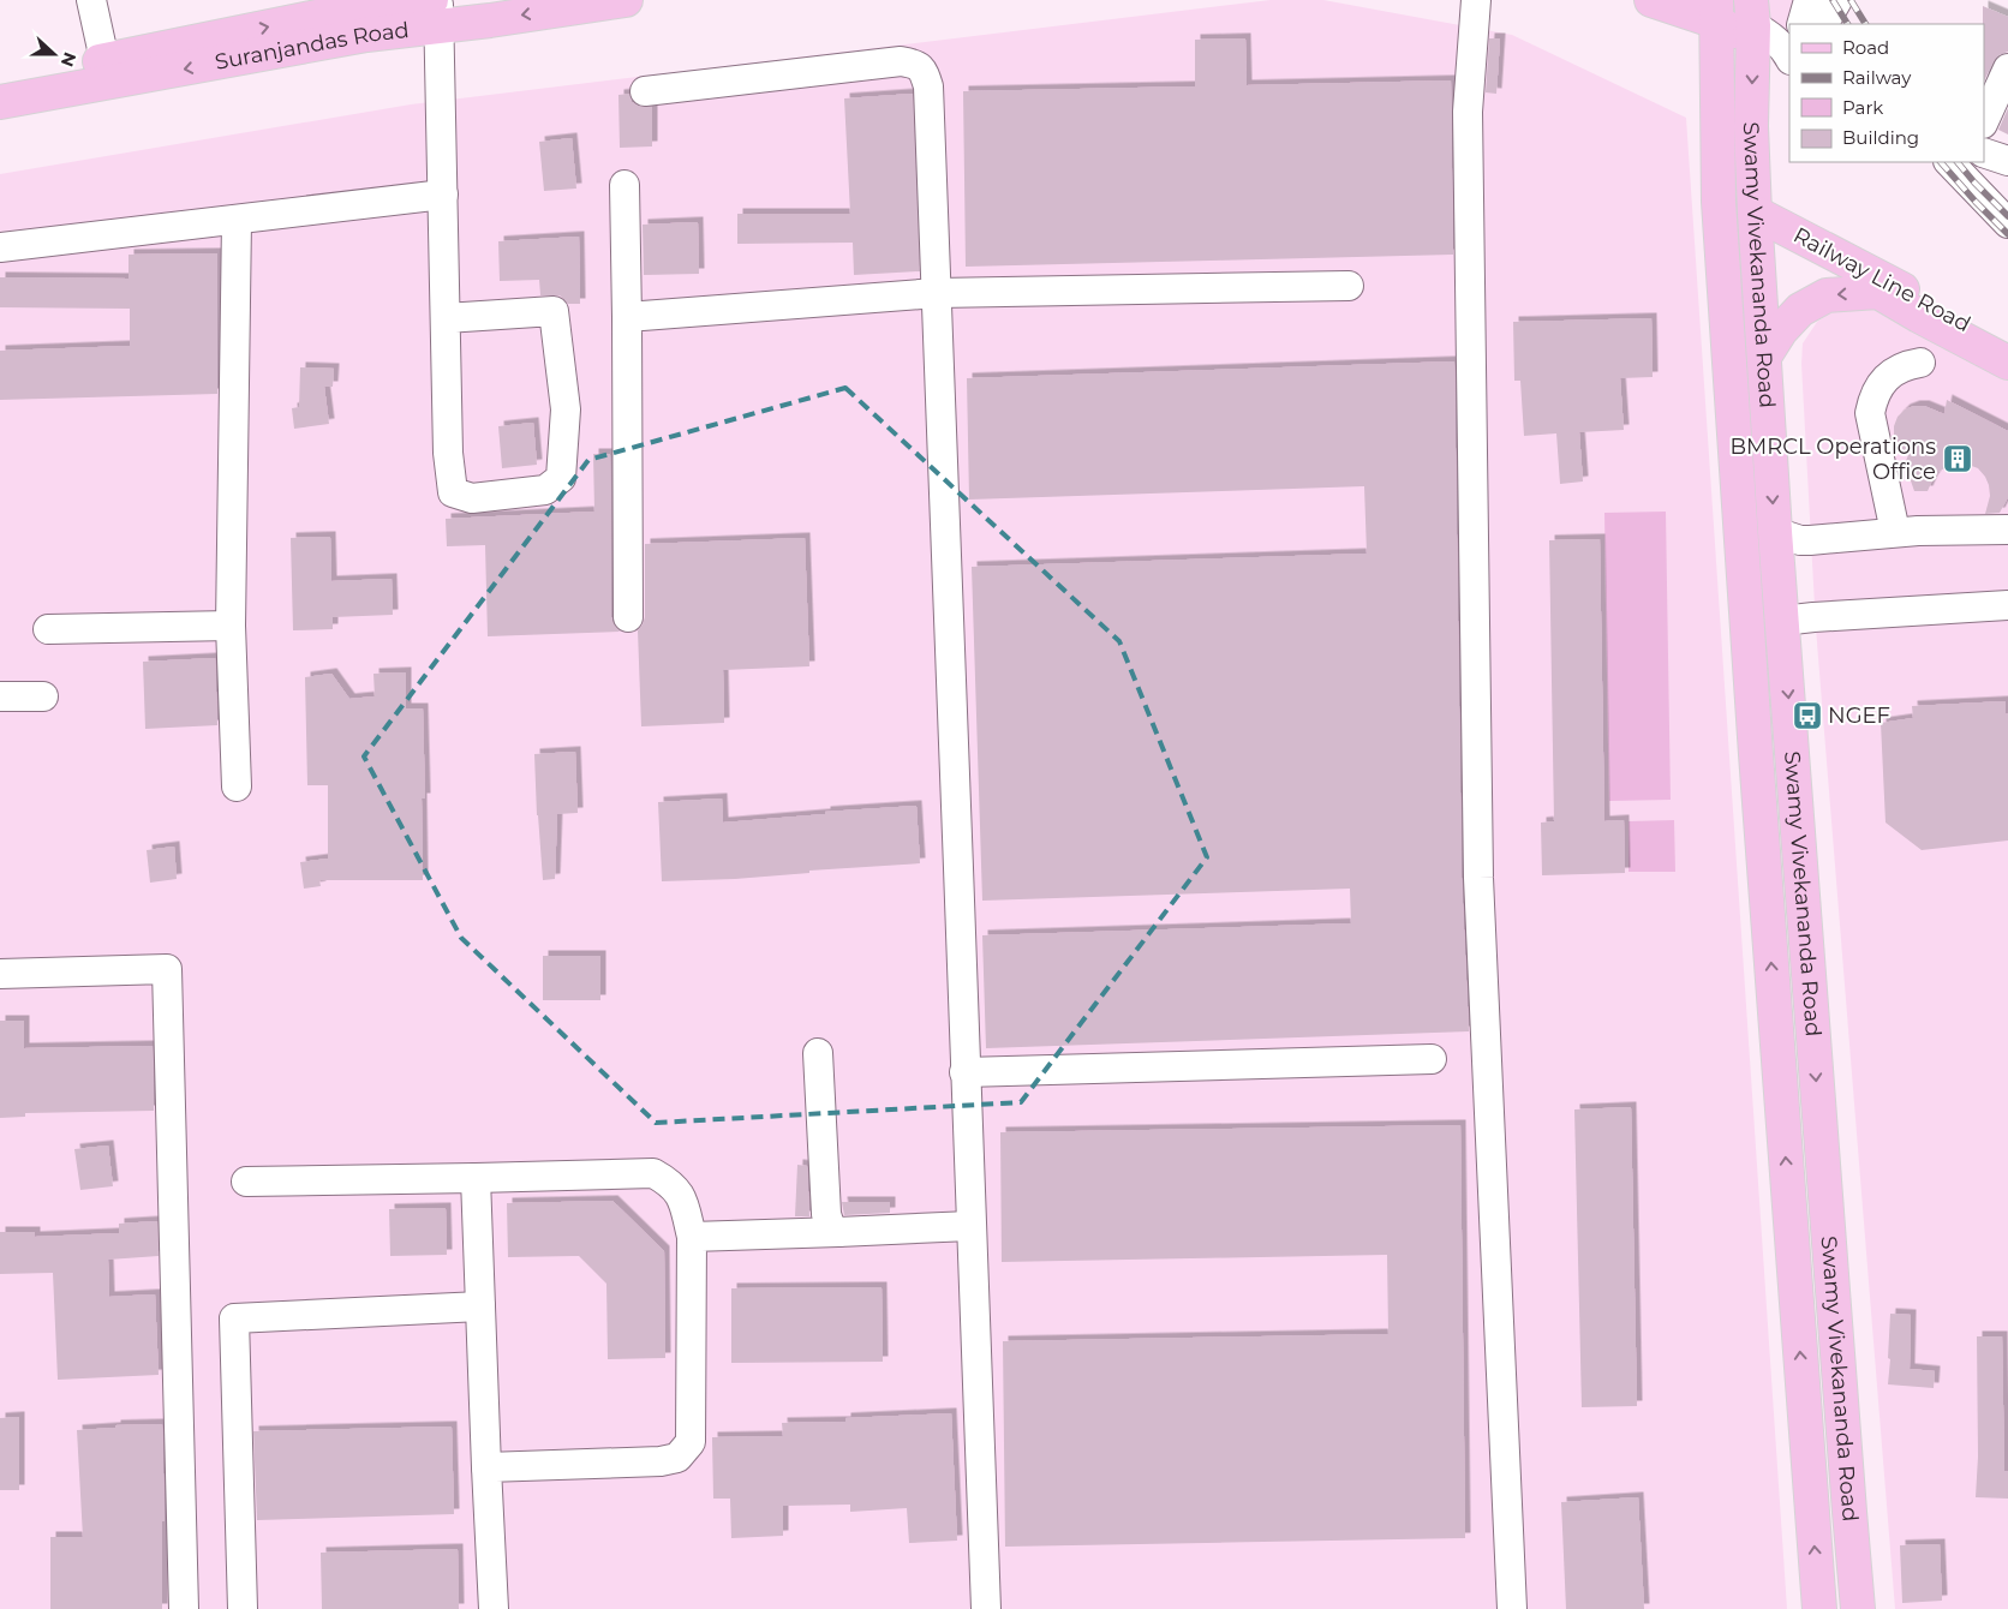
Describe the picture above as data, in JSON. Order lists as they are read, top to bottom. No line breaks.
{"streets":{"main road":["Suranjandas Road","Swamy Vivekananda Road","Railway Line Road"]},"crossings":[["Swamy Vivekananda Road","Railway Line Road"]],"places":{"building":["BMRCL Operations Office"],"bus stop":["NGEF"]},"legend":["Road","Railway","Park","Building"],"north":"right"}
